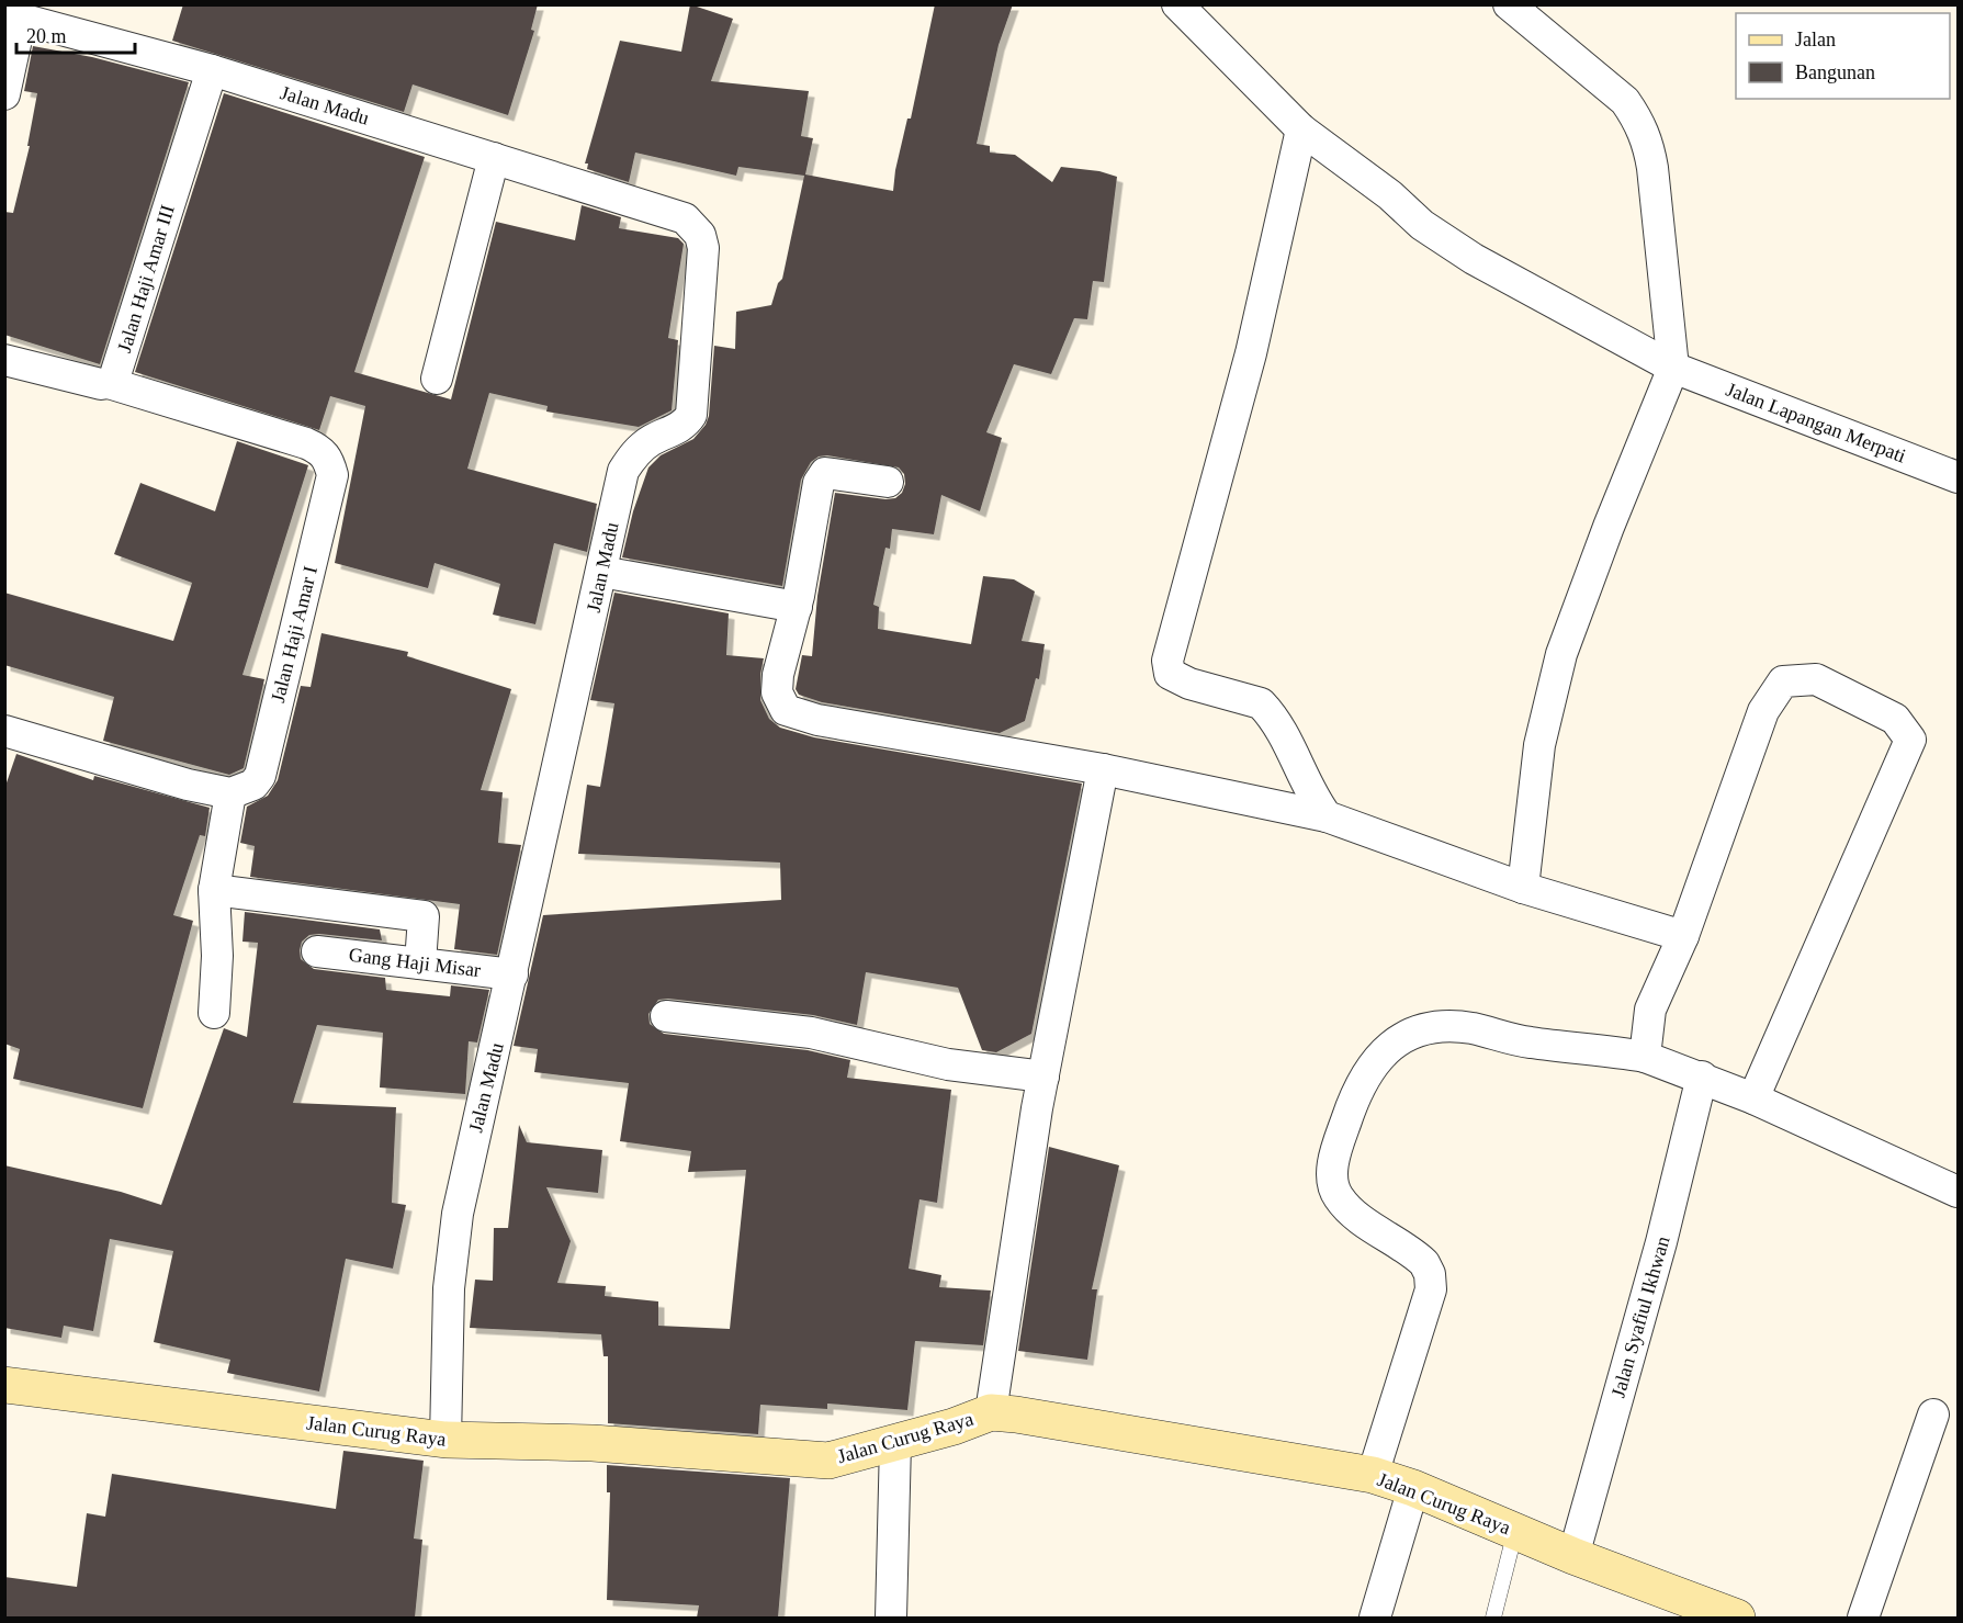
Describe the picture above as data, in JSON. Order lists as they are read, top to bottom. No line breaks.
{"streets":{"street":["Jalan Madu","Jalan Haji Amar III","Jalan Lapangan Merpati","Jalan Haji Amar I","Gang Haji Misar","Jalan Syafiul Ikhwan","Jalan Curug Raya"]},"crossings":[["Jalan Madu","Jalan Haji Amar III"],["Jalan Madu","Gang Haji Misar"],["Jalan Madu","Jalan Curug Raya"],["Jalan Haji Amar III","Jalan Haji Amar I"],["Jalan Syafiul Ikhwan","Jalan Curug Raya"]],"legend":["Jalan","Bangunan"],"scale_bar":"20 m"}
